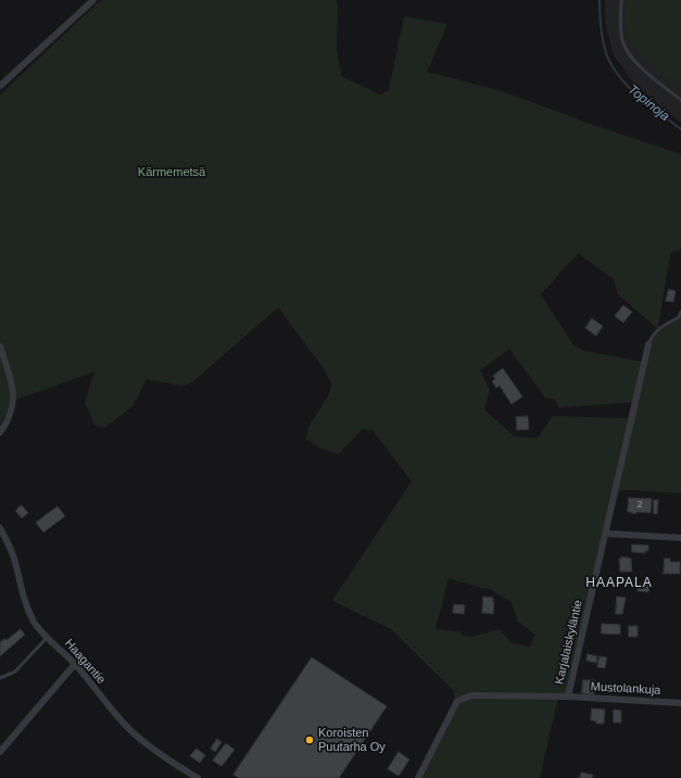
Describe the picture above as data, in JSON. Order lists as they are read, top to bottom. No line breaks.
{"streets":{"street":["Karjalaiskyläntie","Haagantie","Mustolankuja"]},"crossings":[["Karjalaiskyläntie","Mustolankuja"]],"districts":["HAAPALA"],"water":["Topinoja"],"parks":["Kärmemetsä"],"places":["Koroisten Puutarha Oy"],"house_numbers":["2"]}
